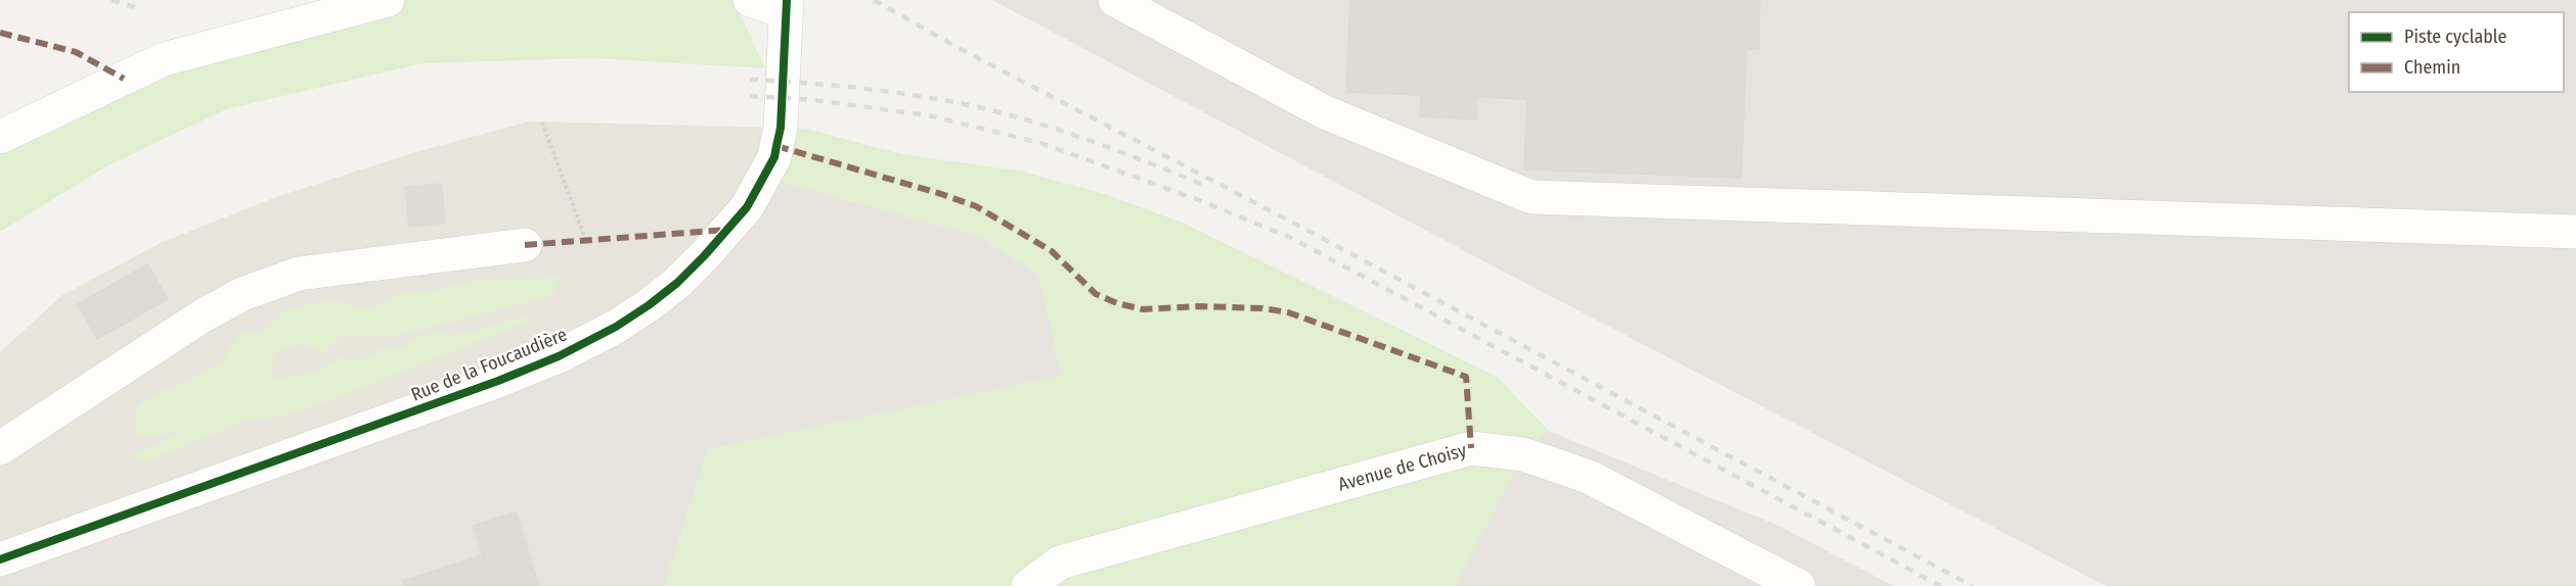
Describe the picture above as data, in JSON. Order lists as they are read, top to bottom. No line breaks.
{"streets":{"street":["Rue de la Foucaudière","Avenue de Choisy"]},"legend":["Piste cyclable","Chemin"]}
